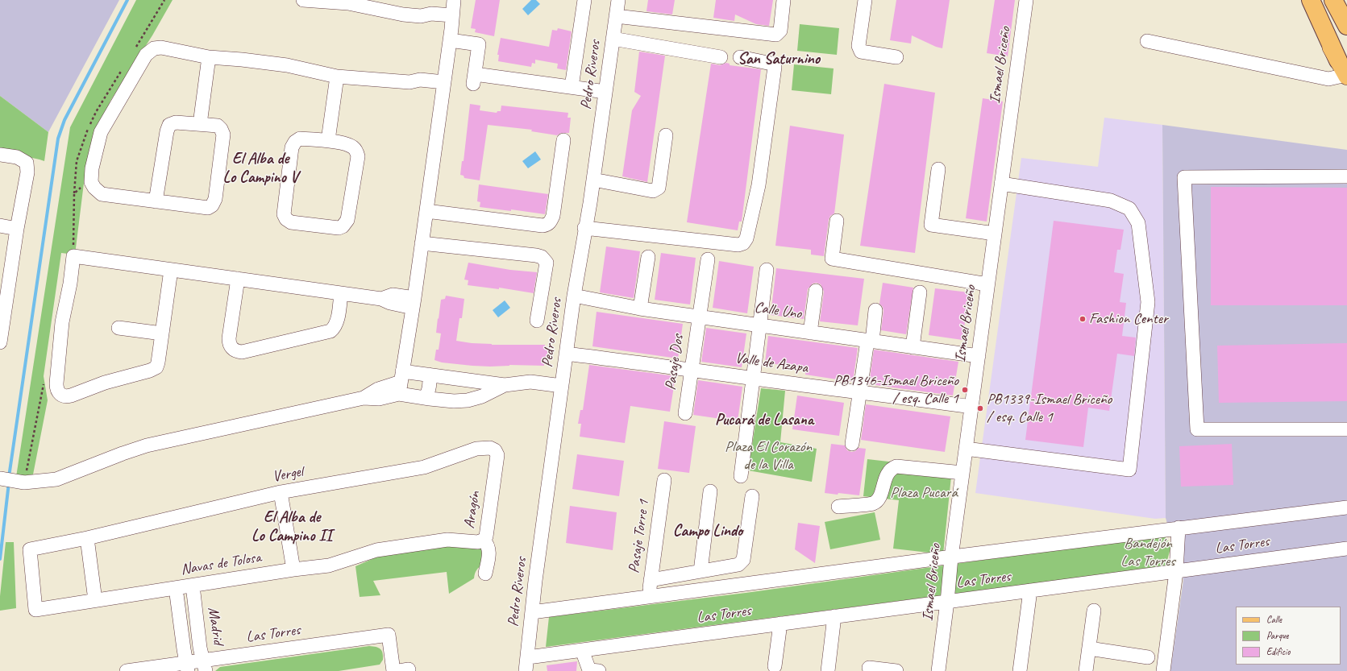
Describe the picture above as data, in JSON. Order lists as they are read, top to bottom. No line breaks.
{"streets":{"street":["Ismael Briceño","Pedro Riveros","Calle Uno","Pasaje Dos","Valle de Azapa","Vergel","Aragón","Pasaje Torre 1","Las Torres","Navas de Tolosa","Madrid"]},"crossings":[["Ismael Briceño","Calle Uno"],["Ismael Briceño","Valle de Azapa"],["Ismael Briceño","Las Torres"],["Pedro Riveros","Calle Uno"],["Pedro Riveros","Valle de Azapa"],["Pedro Riveros","Las Torres"],["Calle Uno","Pasaje Dos"],["Pasaje Dos","Valle de Azapa"],["Vergel","Aragón"],["Vergel","Navas de Tolosa"],["Aragón","Navas de Tolosa"],["Pasaje Torre 1","Las Torres"],["Las Torres","Madrid"],["Navas de Tolosa","Madrid"]],"districts":["San Saturnino","El Alba de Lo Campino V","Pucará de Lasana","El Alba de Lo Campino II","Campo Lindo"],"parks":["Plaza El Corazón de la Villa","Plaza Pucará","Bandejón Las Torres"],"places":["Fashion Center","PB1346-Ismael Briceño / esq. Calle 1","PB1339-Ismael Briceño / esq. Calle 1"],"legend":["Calle","Parque","Edificio"]}
